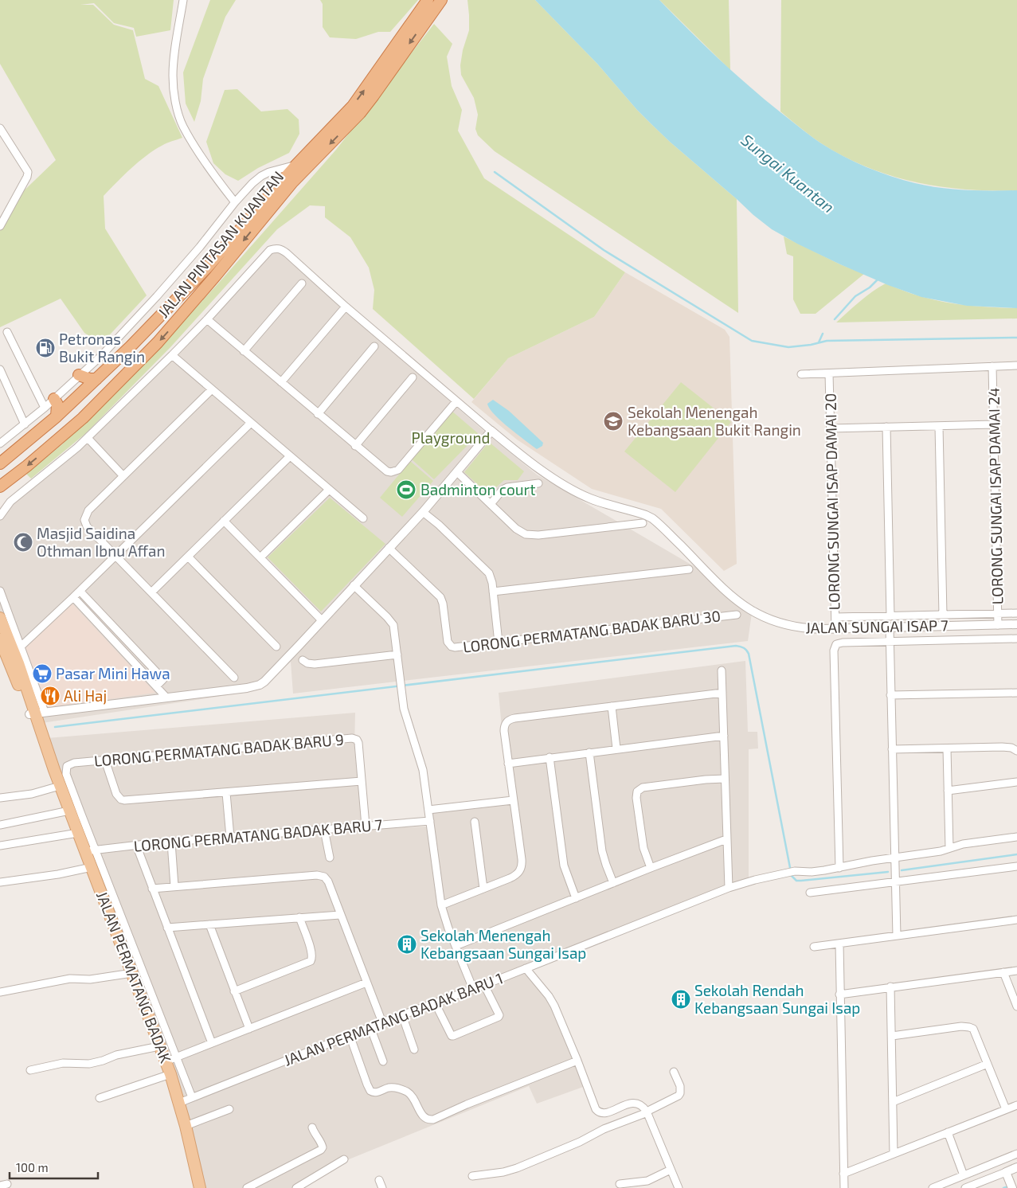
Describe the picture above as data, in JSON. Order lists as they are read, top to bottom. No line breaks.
{"streets":{"highway":["JALAN PINTASAN KUANTAN"],"main road":["JALAN PERMATANG BADAK"],"street":["LORONG SUNGAI ISAP DAMAI 24","LORONG SUNGAI ISAP DAMAI 20","JALAN SUNGAI ISAP 7","LORONG PERMATANG BADAK BARU 30","LORONG PERMATANG BADAK BARU 9","LORONG PERMATANG BADAK BARU 7","JALAN PERMATANG BADAK BARU 1"]},"crossings":[["LORONG SUNGAI ISAP DAMAI 24","JALAN SUNGAI ISAP 7"],["LORONG SUNGAI ISAP DAMAI 20","JALAN SUNGAI ISAP 7"],["LORONG PERMATANG BADAK BARU 9","LORONG PERMATANG BADAK BARU 7"],["LORONG PERMATANG BADAK BARU 9","JALAN PERMATANG BADAK"],["LORONG PERMATANG BADAK BARU 7","JALAN PERMATANG BADAK"],["JALAN PERMATANG BADAK","JALAN PERMATANG BADAK BARU 1"]],"water":["Sungai Kuantan"],"parks":["Playground"],"places":{"fuel station":["Petronas Bukit Rangin"],"school or university":["Sekolah Menengah Kebangsaan Bukit Rangin"],"sports":["Badminton court"],"mosque":["Masjid Saidina Othman Ibnu Affan"],"supermarket":["Pasar Mini Hawa"],"restaurant":["Ali Haj"],"building":["Sekolah Menengah Kebangsaan Sungai Isap","Sekolah Rendah Kebangsaan Sungai Isap"]},"scale_bar":"100 m"}
